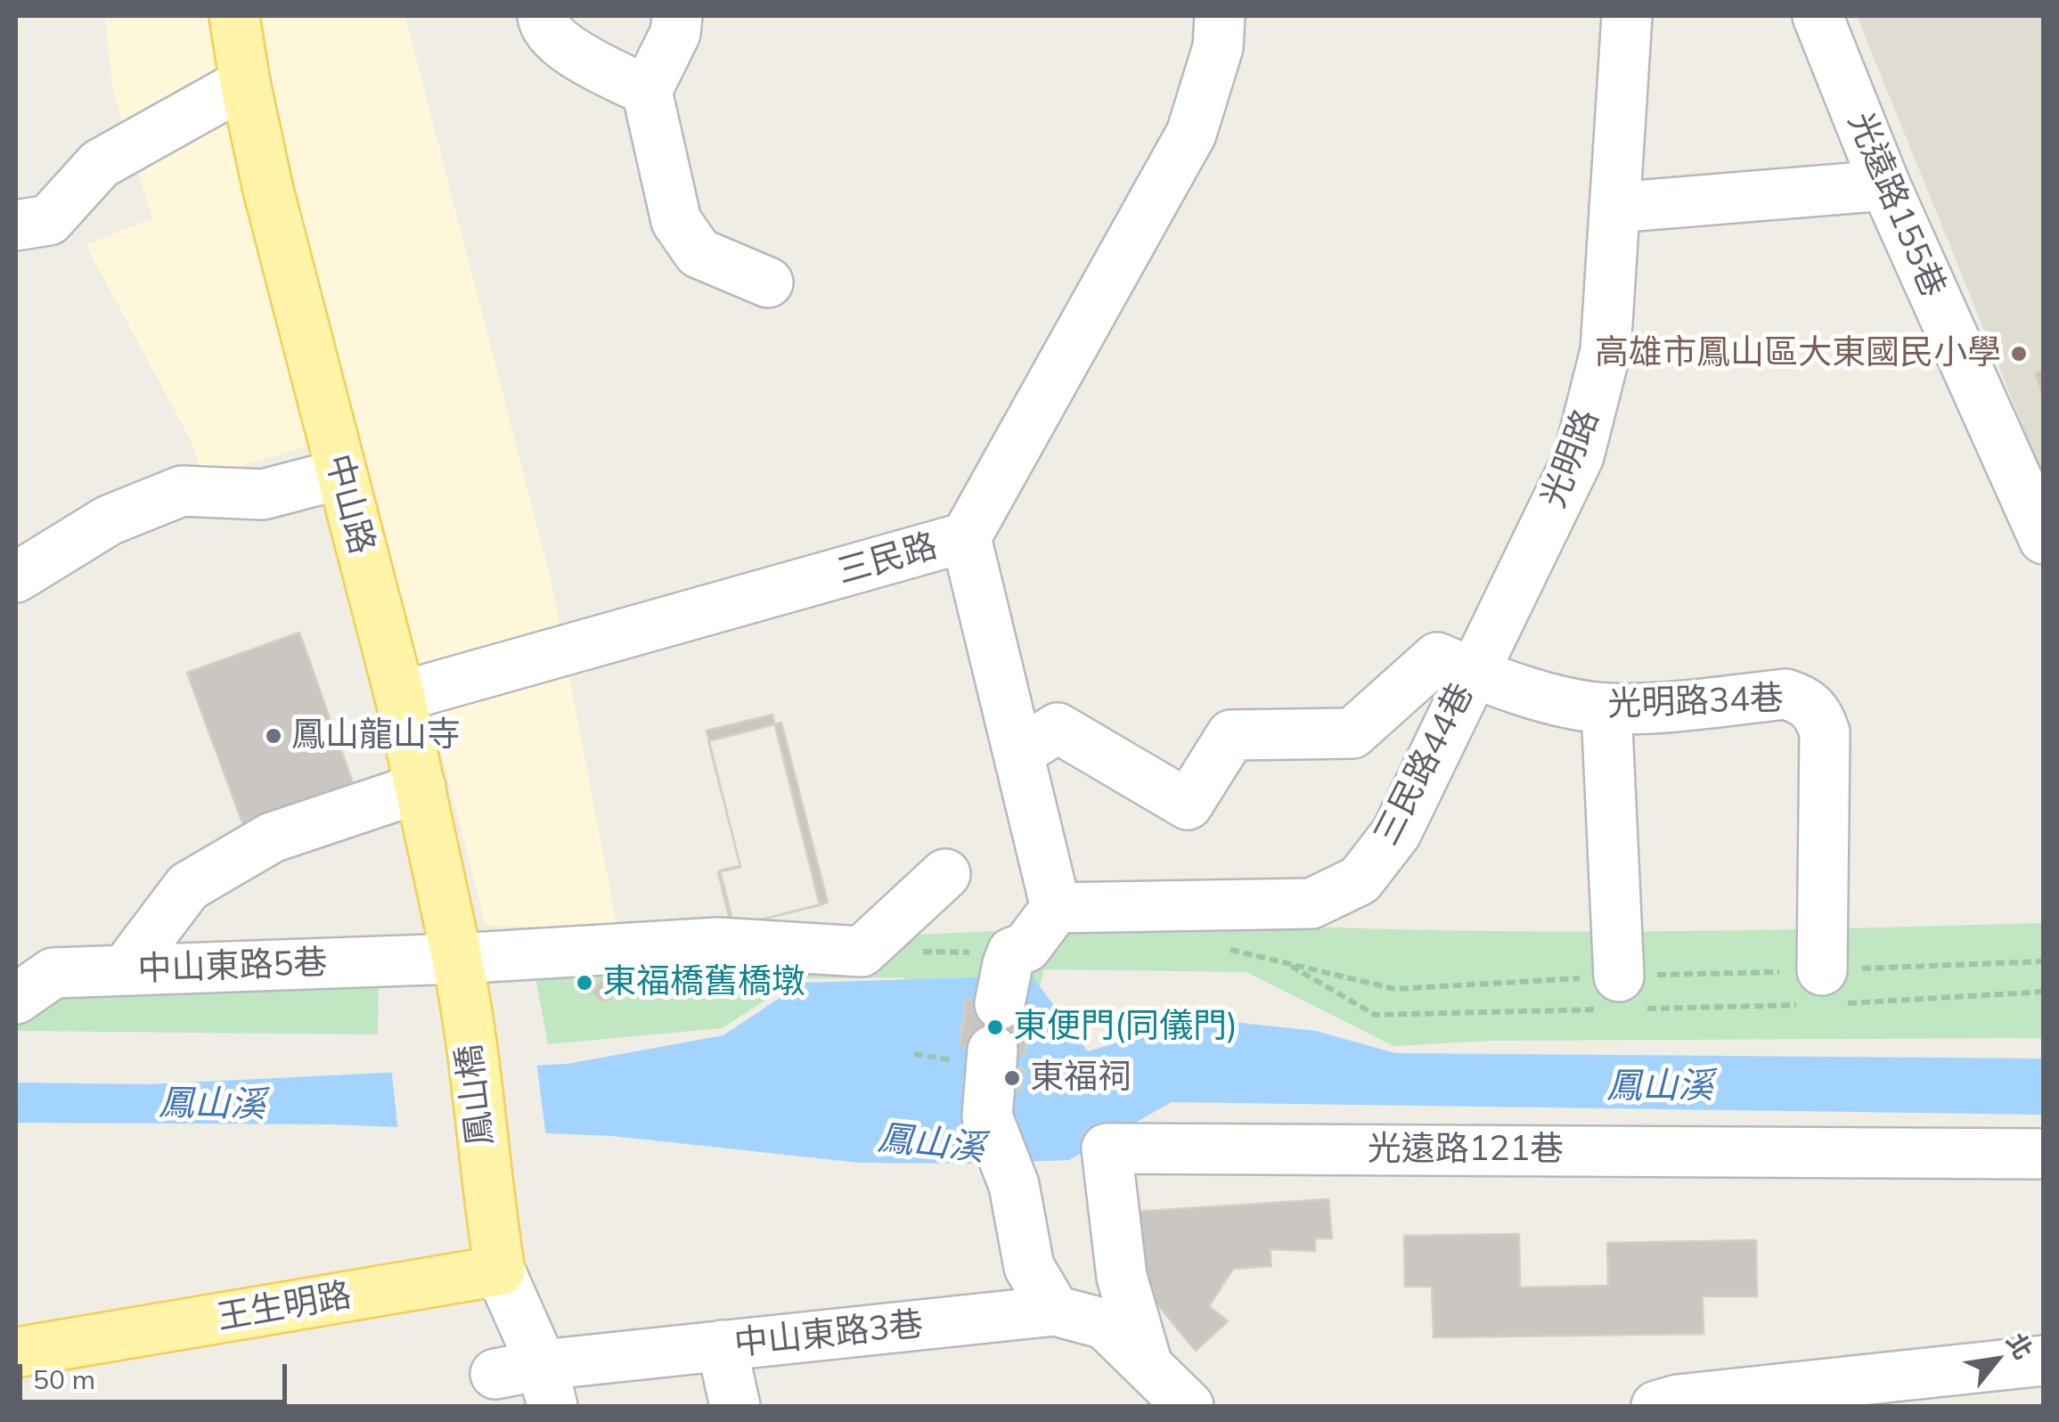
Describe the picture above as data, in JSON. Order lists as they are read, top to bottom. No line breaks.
{"streets":{"main road":["中山路","鳳山橋","王生明路"],"street":["光遠路155巷","光明路","三民路","光明路34巷","三民路44巷","中山東路5巷","光遠路121巷","中山東路3巷"]},"crossings":[["光明路","光明路34巷"],["光明路","三民路44巷"],["中山路","三民路"],["中山路","中山東路5巷"],["中山路","鳳山橋"],["光明路34巷","三民路44巷"],["中山東路5巷","鳳山橋"],["鳳山橋","王生明路"],["光遠路121巷","中山東路3巷"]],"water":["鳳山溪"],"places":["高雄市鳳山區大東國民小學","鳳山龍山寺","東福橋舊橋墩","東便門(同儀門)","東福祠"],"scale_bar":"50 m","north":"top right"}
